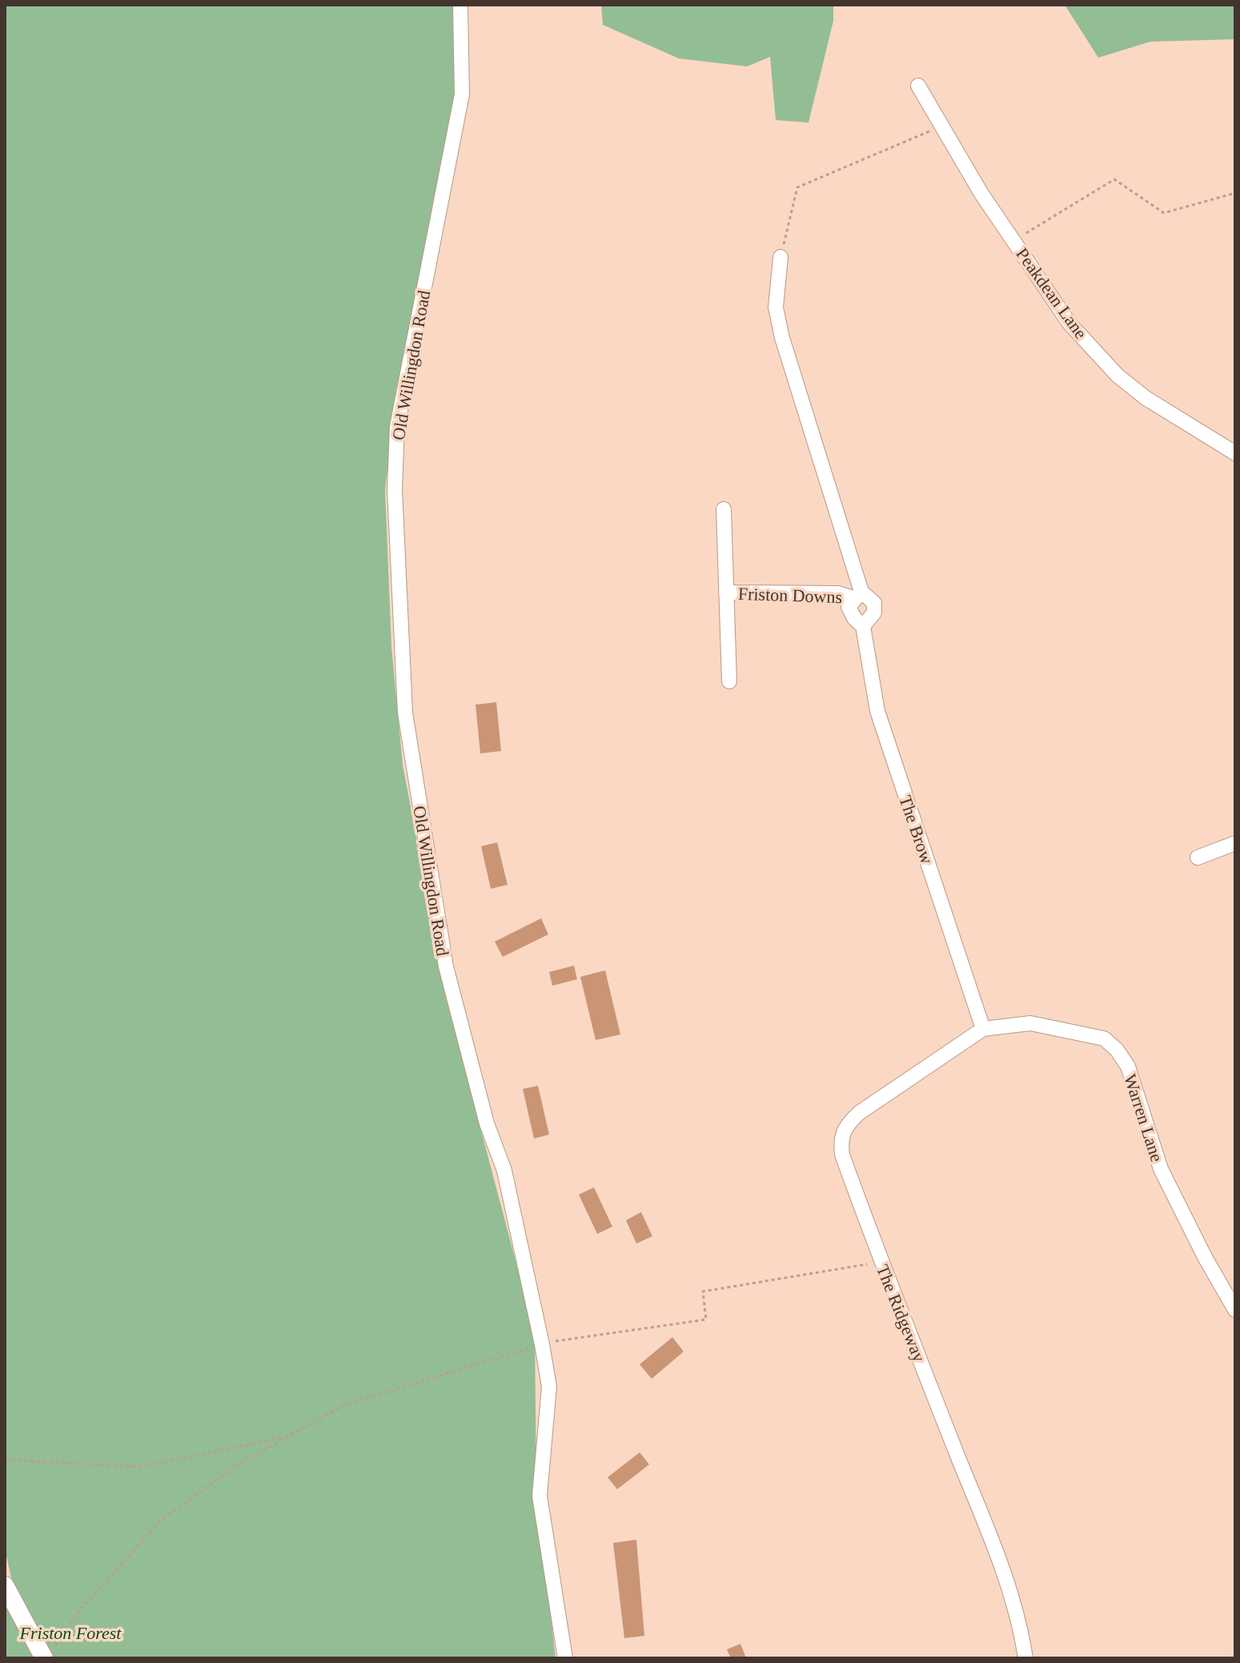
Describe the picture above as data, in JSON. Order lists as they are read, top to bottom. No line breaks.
{"streets":{"street":["Peakdean Lane","Old Willingdon Road","Friston Downs","The Brow","Warren Lane","The Ridgeway"]},"crossings":[["Friston Downs","The Brow"],["The Brow","Warren Lane"],["The Brow","The Ridgeway"],["Warren Lane","The Ridgeway"]],"parks":["Friston Forest"]}
